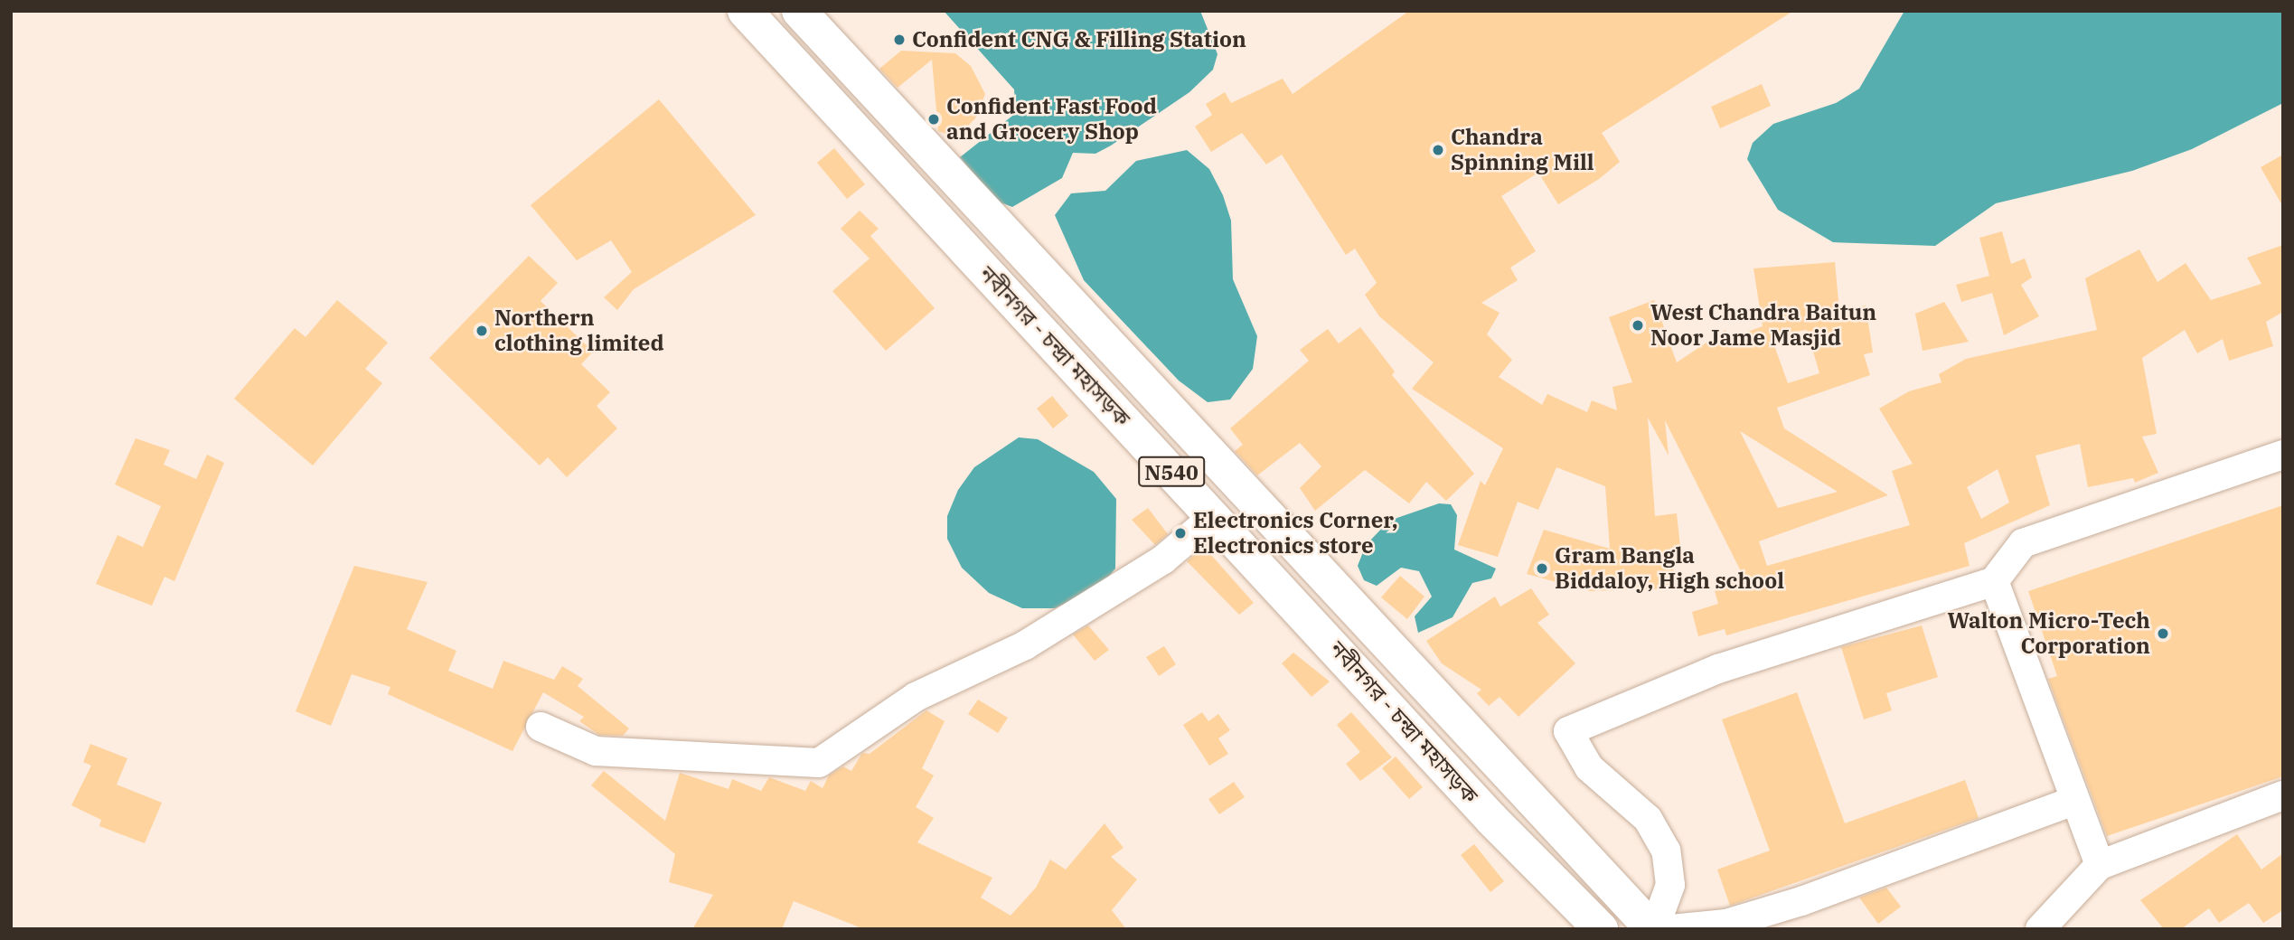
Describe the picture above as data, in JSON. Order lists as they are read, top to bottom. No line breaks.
{"streets":{"highway":["নবীনগর - চন্দ্রা মহাসড়ক","N540"]},"places":["Confident CNG & Filling Station","Confident Fast Food and Grocery Shop","Chandra Spinning Mill","West Chandra Baitun Noor Jame Masjid","Northern clothing limited","Electronics Corner, Electronics store","Gram Bangla Biddaloy, High school","Walton Micro-Tech Corporation"]}
